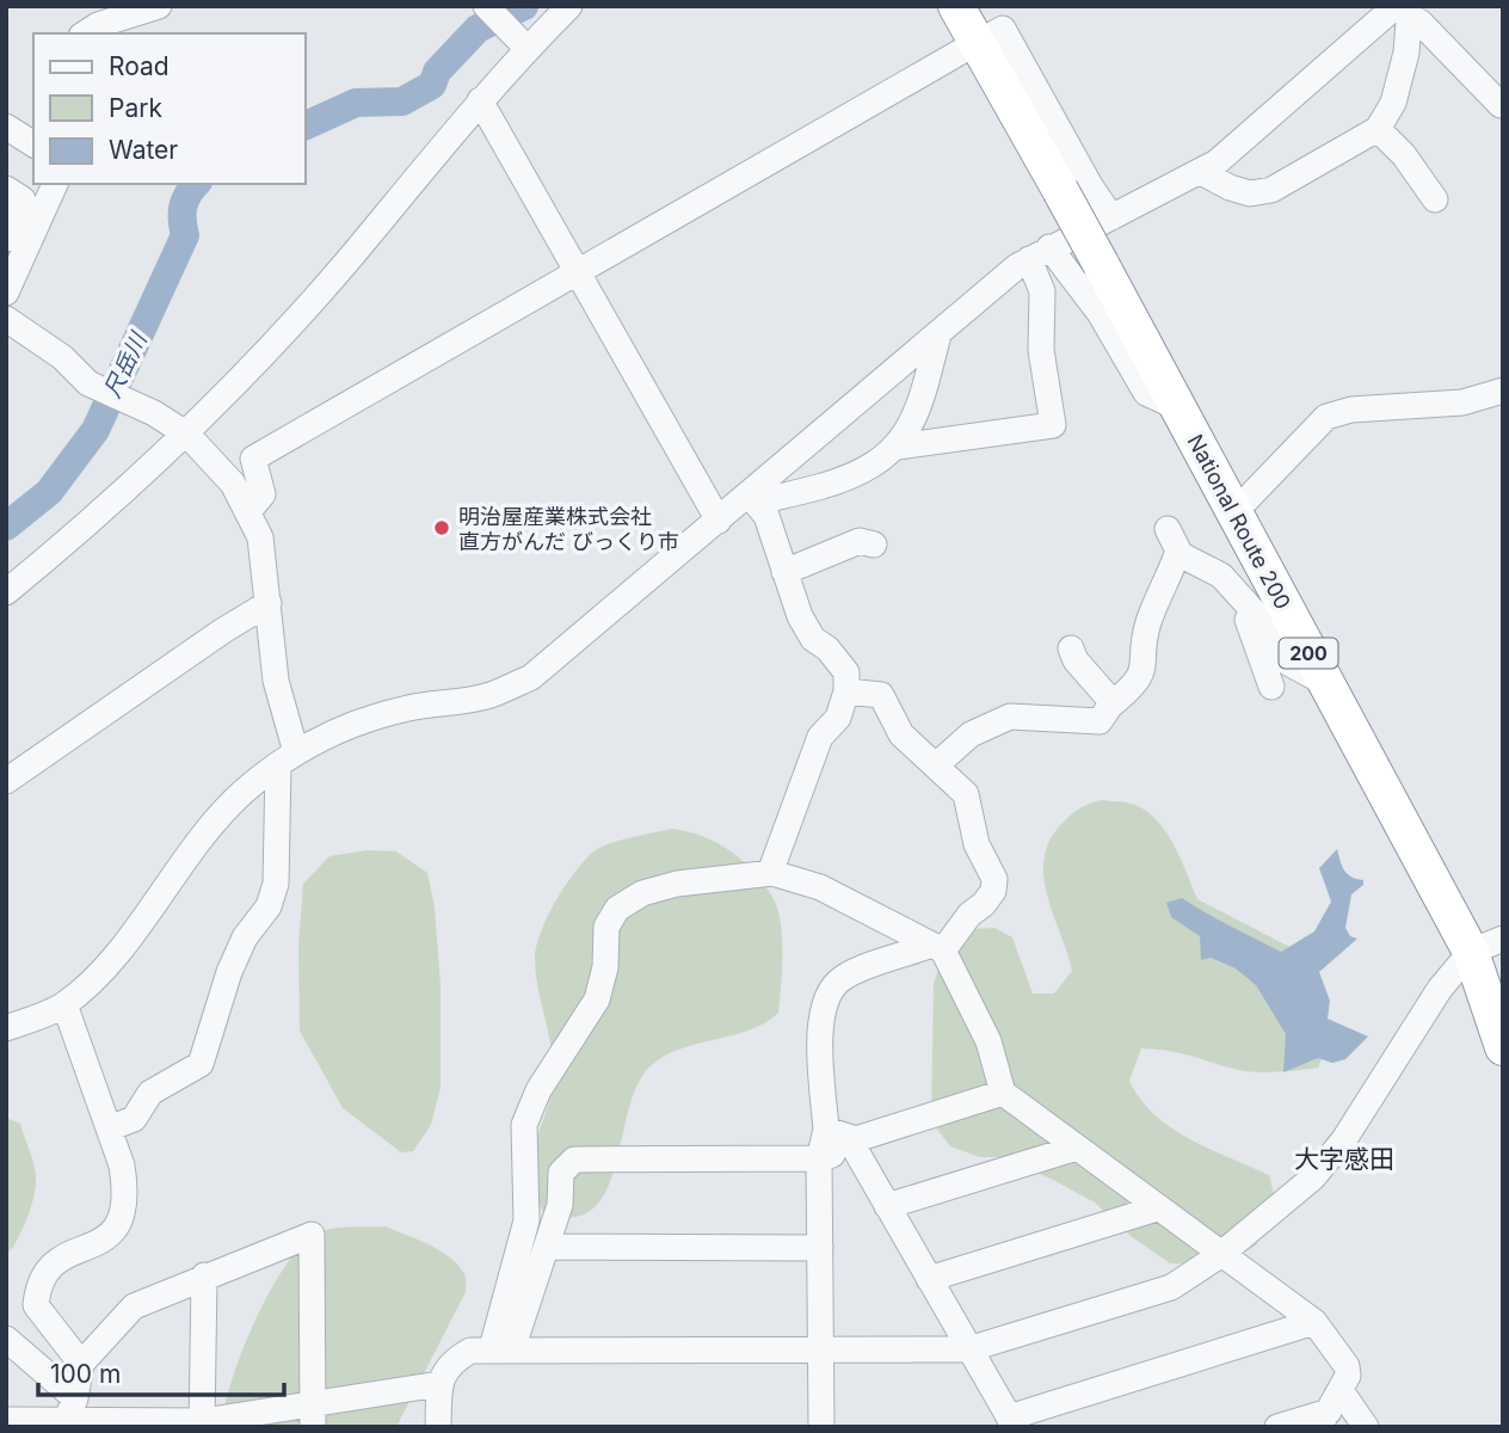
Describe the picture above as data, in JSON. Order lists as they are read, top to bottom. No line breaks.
{"streets":{"highway":["National Route 200","200"]},"districts":["大字感田"],"water":["尺岳川"],"places":["明治屋産業株式会社 直方がんだ びっくり市"],"legend":["Road","Park","Water"],"scale_bar":"100 m"}
